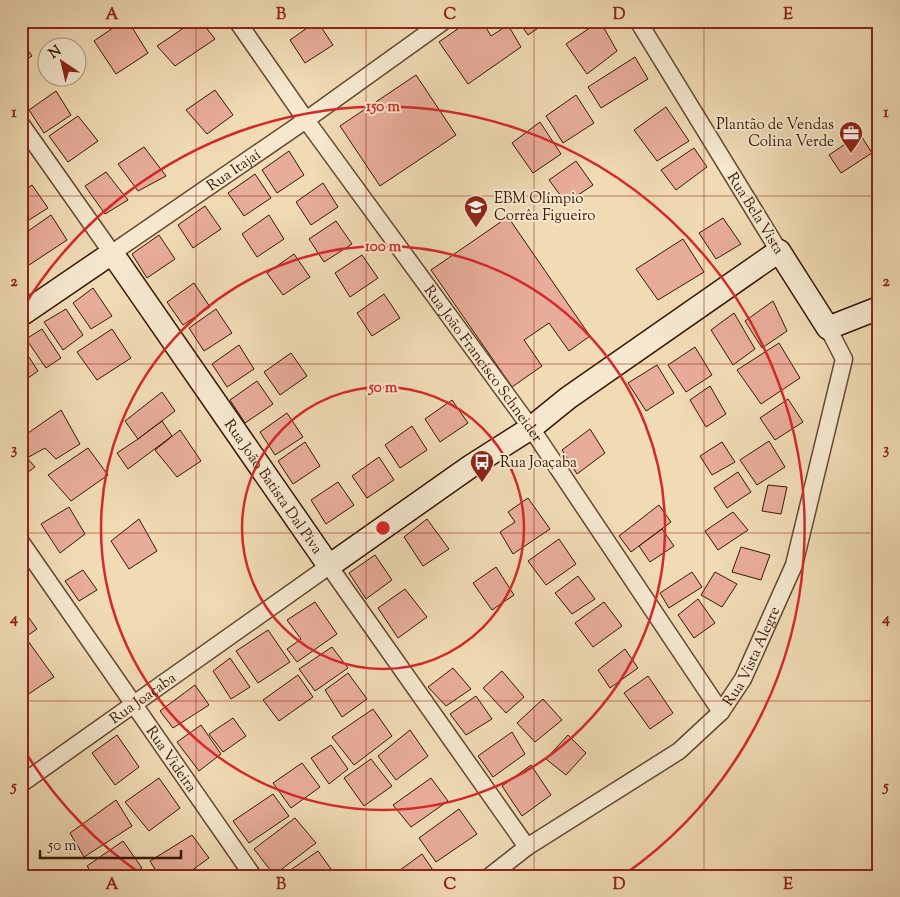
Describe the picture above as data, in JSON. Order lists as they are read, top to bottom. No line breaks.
{"streets":{"street":["Rua Itajaí","Rua Bela Vista","Rua João Francisco Schneider","Rua João Batista Dal Piva","Rua Vista Alegre","Rua Joaçaba","Rua Videira"]},"crossings":[["Rua Itajaí","Rua João Francisco Schneider"],["Rua Itajaí","Rua João Batista Dal Piva"],["Rua Bela Vista","Rua Vista Alegre"],["Rua Bela Vista","Rua Joaçaba"],["Rua João Francisco Schneider","Rua Vista Alegre"],["Rua João Francisco Schneider","Rua Joaçaba"],["Rua João Batista Dal Piva","Rua Vista Alegre"],["Rua João Batista Dal Piva","Rua Joaçaba"],["Rua Joaçaba","Rua Videira"]],"places":{"office":["Plantão de Vendas Colina Verde"],"school or university":["EBM Olímpio Corrêa Figueiro"],"bus stop":["Rua Joaçaba"]},"scale_bar":"50 m","north":"top left","grid":{"columns":["A","B","C","D","E"],"rows":["1","2","3","4","5"]},"rings":["150 m","100 m","50 m"]}
